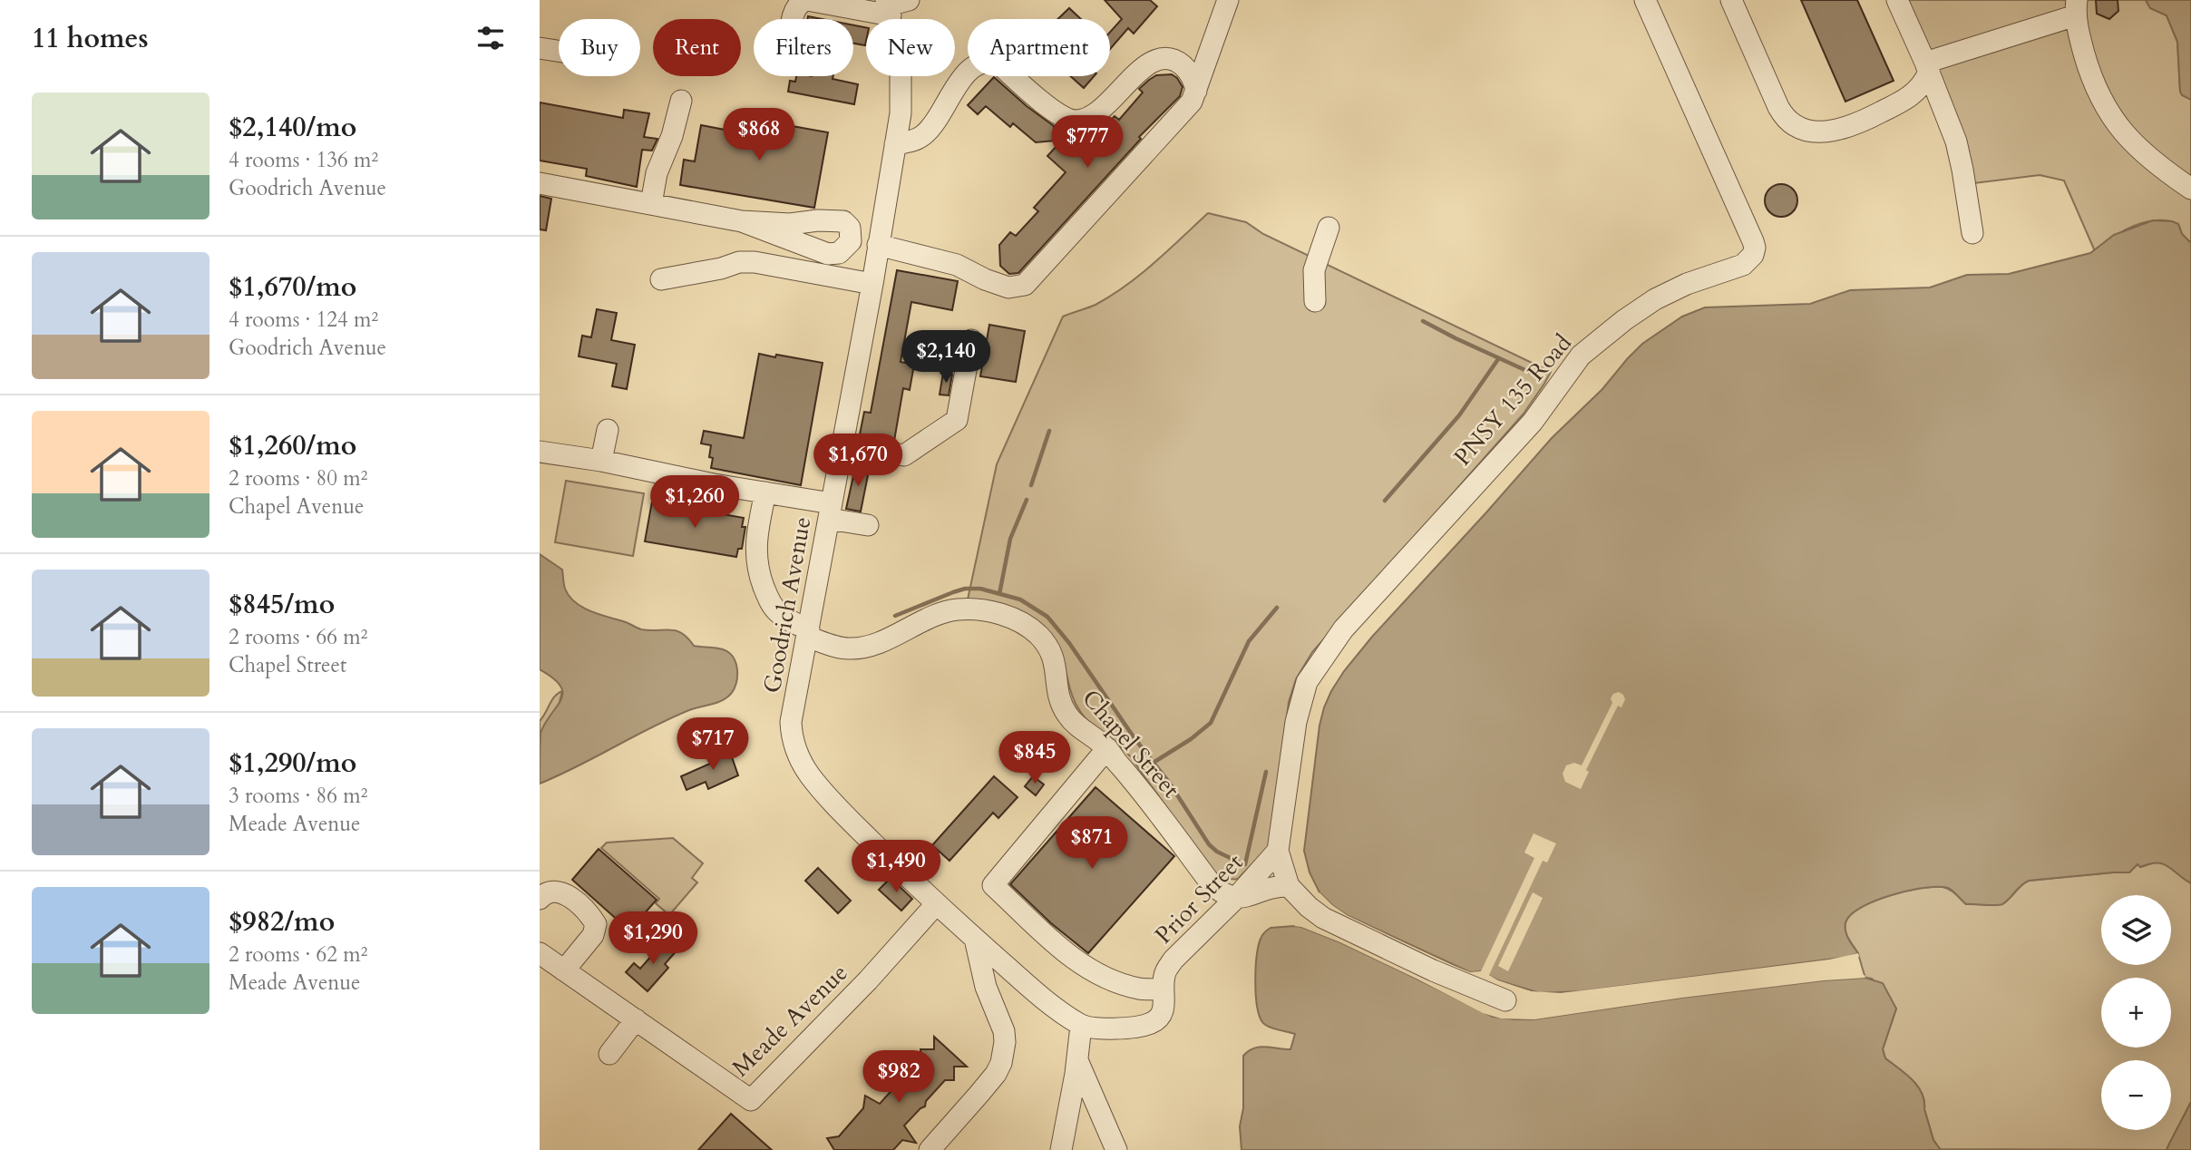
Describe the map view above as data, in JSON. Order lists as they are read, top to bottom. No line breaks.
{"streets":{"street":["PNSY 135 Road","Goodrich Avenue","Chapel Street","Prior Street","Meade Avenue"]},"crossings":[["PNSY 135 Road","Prior Street"],["Goodrich Avenue","Chapel Street"],["Goodrich Avenue","Prior Street"],["Goodrich Avenue","Meade Avenue"],["Chapel Street","Prior Street"]],"page":{"heading":"11 homes","chip":["Buy","Rent","Filters","New","Apartment"],"list":[{"name":"$2,140/mo","note":"4 rooms · 136 m² · Goodrich Avenue"},{"name":"$1,670/mo","note":"4 rooms · 124 m² · Goodrich Avenue"},{"name":"$1,260/mo","note":"2 rooms · 80 m² · Chapel Avenue"},{"name":"$845/mo","note":"2 rooms · 66 m² · Chapel Street"},{"name":"$1,290/mo","note":"3 rooms · 86 m² · Meade Avenue"},{"name":"$982/mo","note":"2 rooms · 62 m² · Meade Avenue"}],"price":["$868","$777","$2,140","$1,670","$1,260","$717","$845","$871","$1,490","$1,290","$982"],"map_buttons":["+","−"]}}
